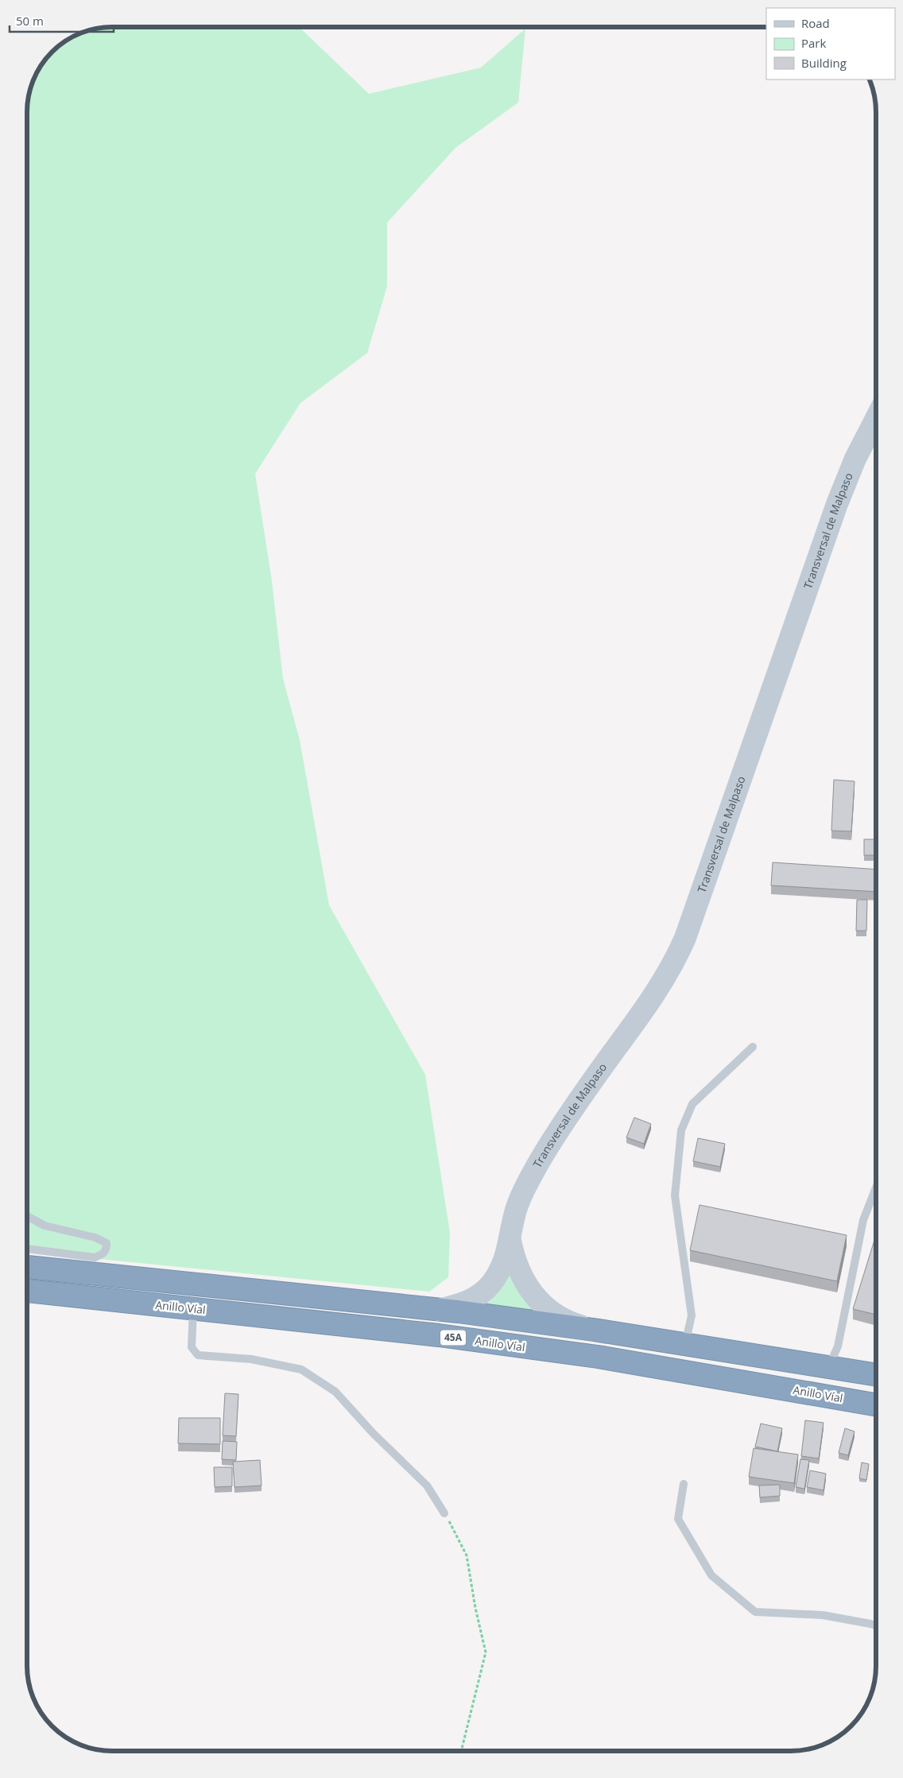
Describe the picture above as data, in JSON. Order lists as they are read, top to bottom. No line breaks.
{"streets":{"highway":["Anillo Víal","45A"],"main road":["Transversal de Malpaso"]},"legend":["Road","Park","Building"],"scale_bar":"50 m"}
